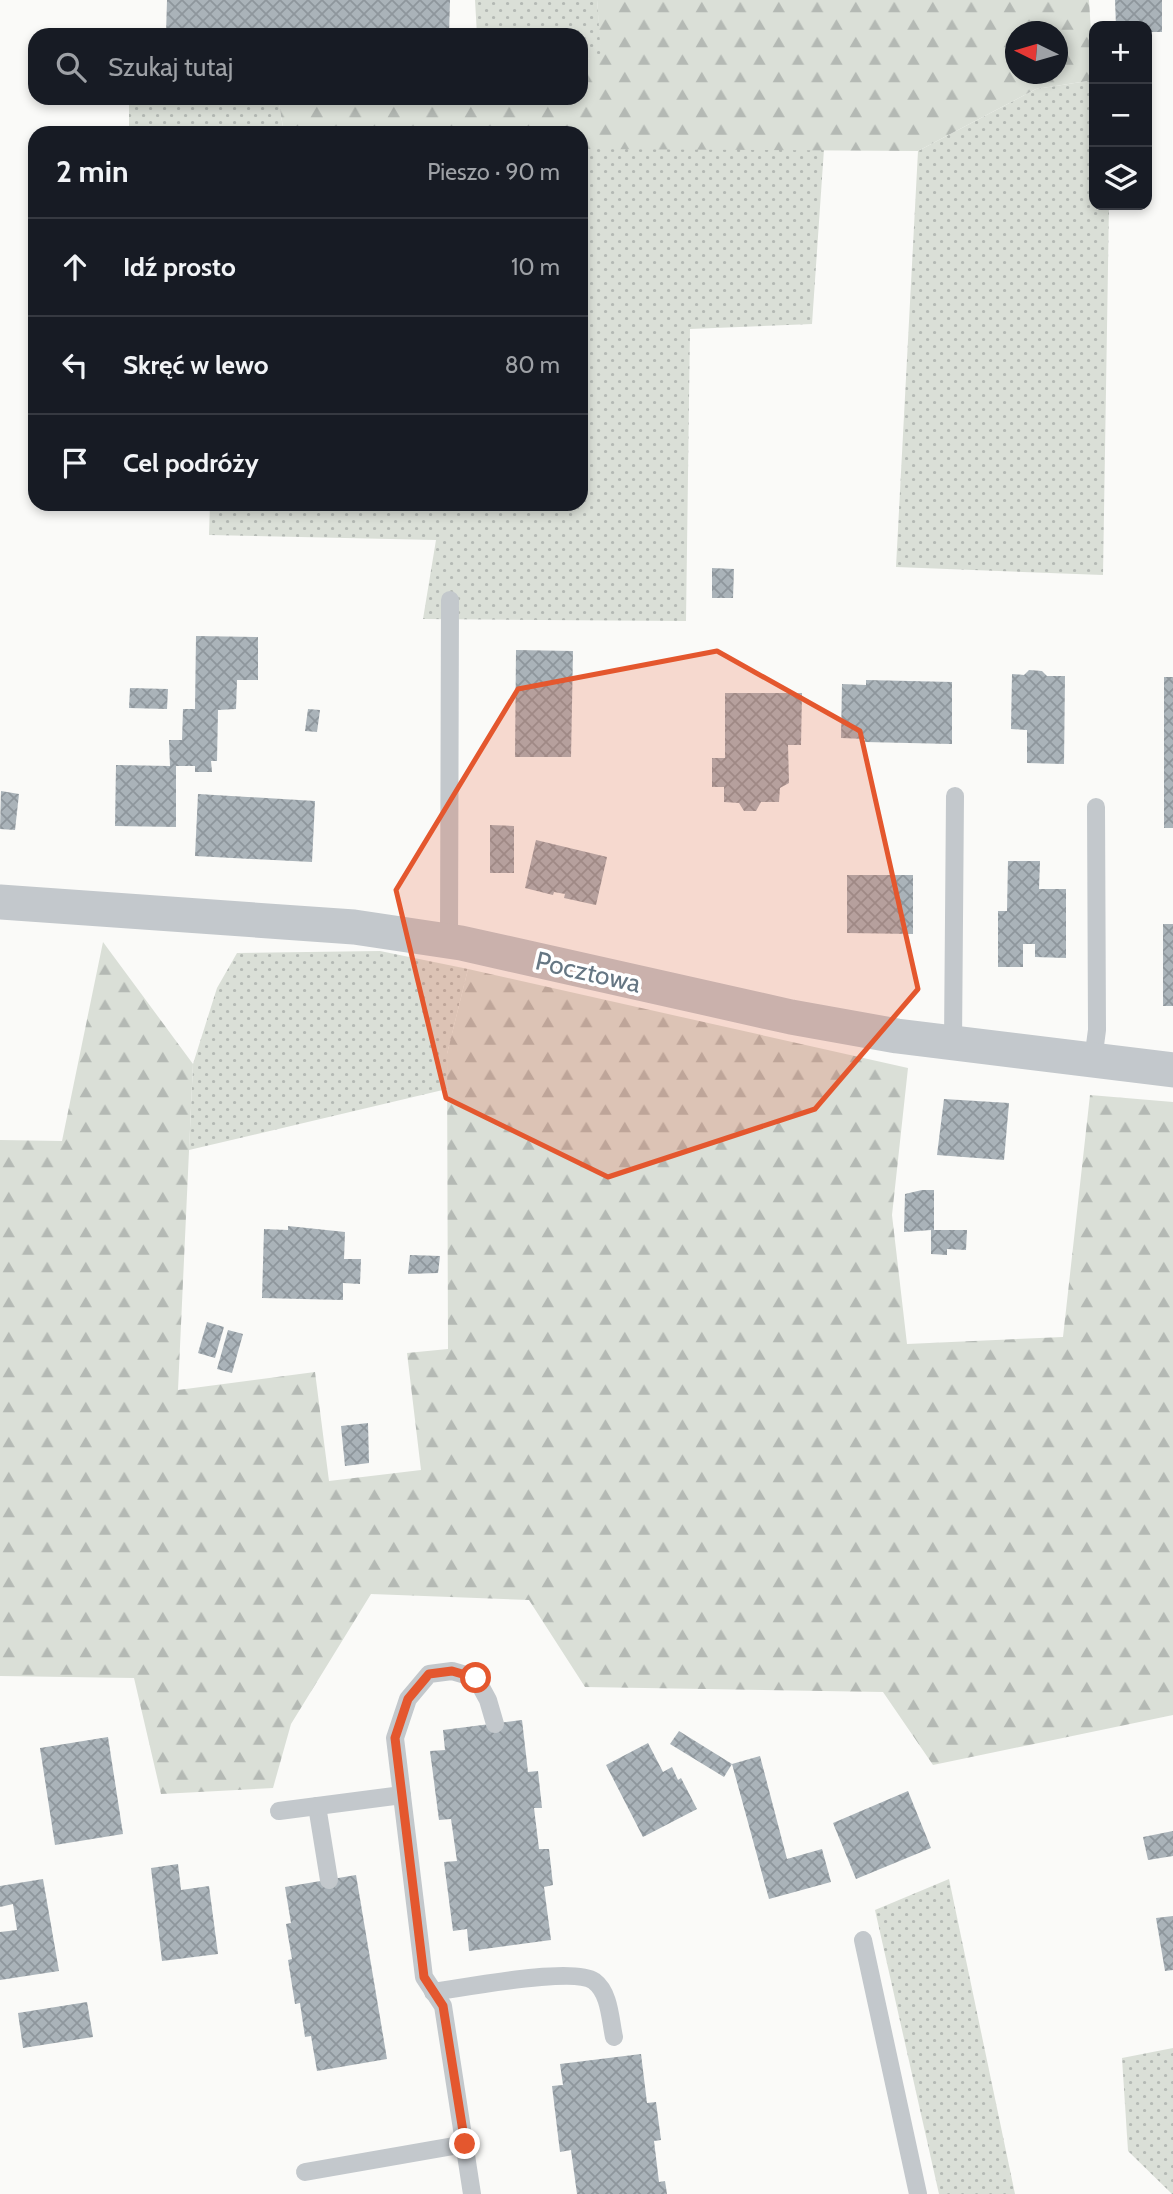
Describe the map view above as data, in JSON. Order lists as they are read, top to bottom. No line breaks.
{"streets":{"street":["Pocztowa"]},"north":"left","page":{"map_buttons":["+","−"],"search":"Szukaj tutaj","heading":["2 min","Pieszo · 90 m"],"list":[["Idź prosto","10 m"],["Skręć w lewo","80 m"],"Cel podróży"]}}
